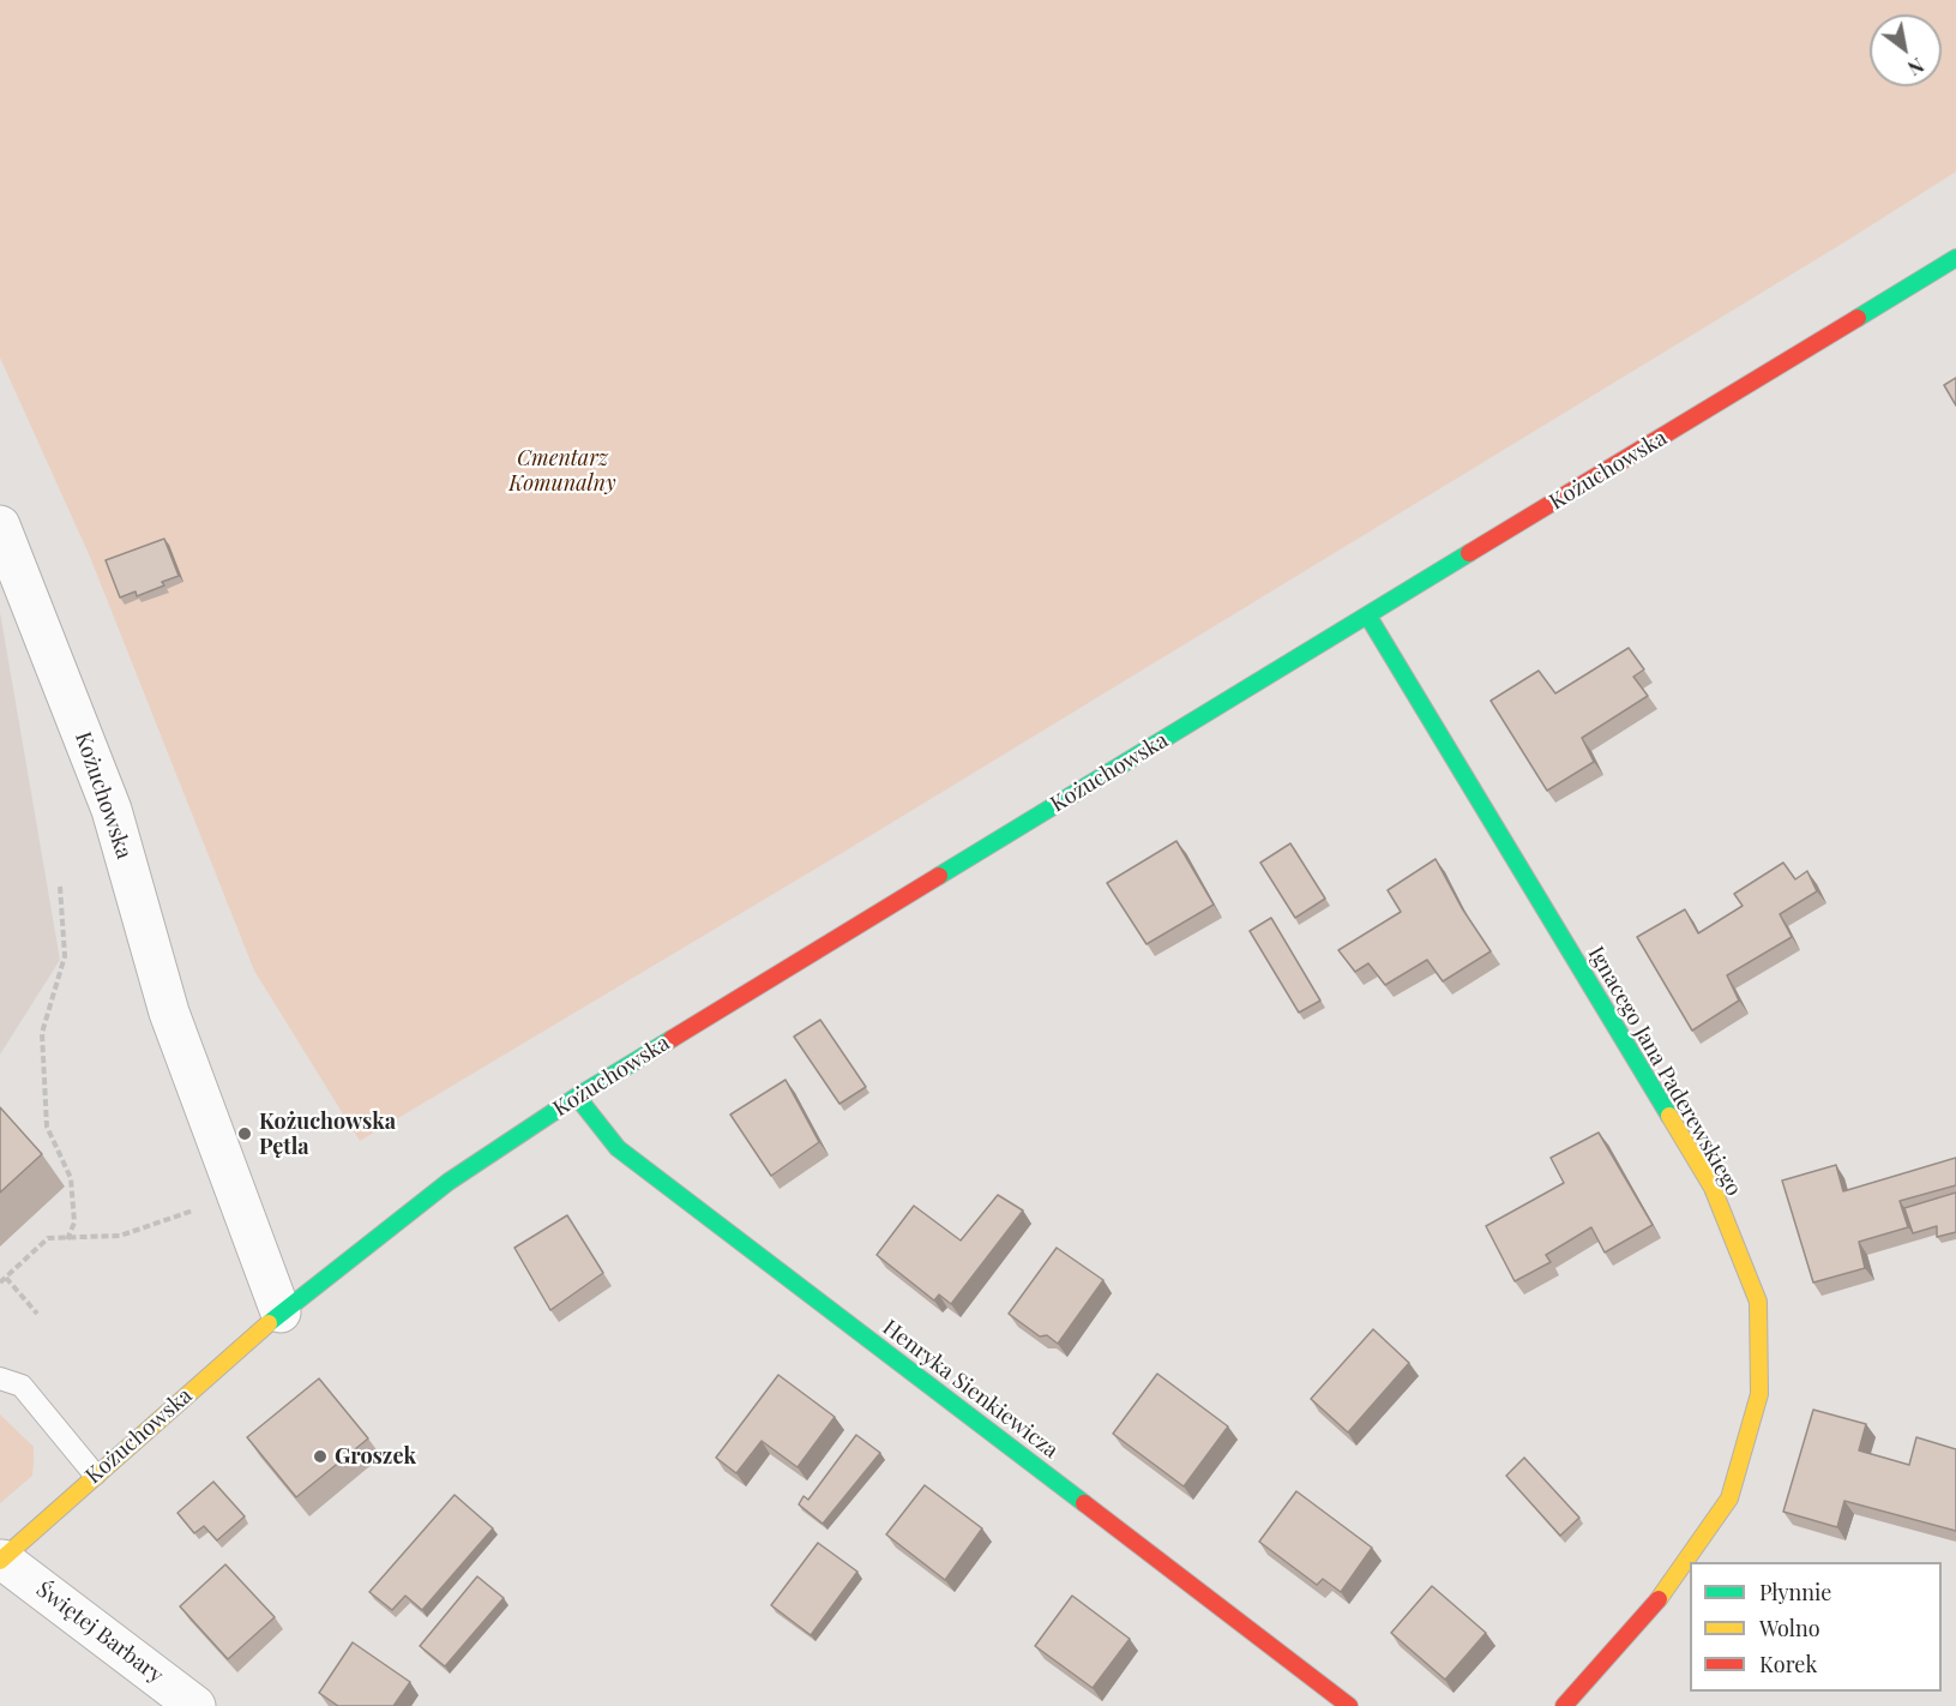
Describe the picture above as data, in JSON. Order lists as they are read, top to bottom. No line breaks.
{"streets":{"main road":["Kożuchowska","Ignacego Jana Paderewskiego","Henryka Sienkiewicza"],"street":["Świętej Barbary"]},"crossings":[["Kożuchowska","Ignacego Jana Paderewskiego"],["Kożuchowska","Henryka Sienkiewicza"],["Kożuchowska","Świętej Barbary"]],"parks":["Cmentarz Komunalny"],"places":["Kożuchowska Pętla","Groszek"],"legend":["Płynnie","Wolno","Korek"],"north":"bottom right"}
